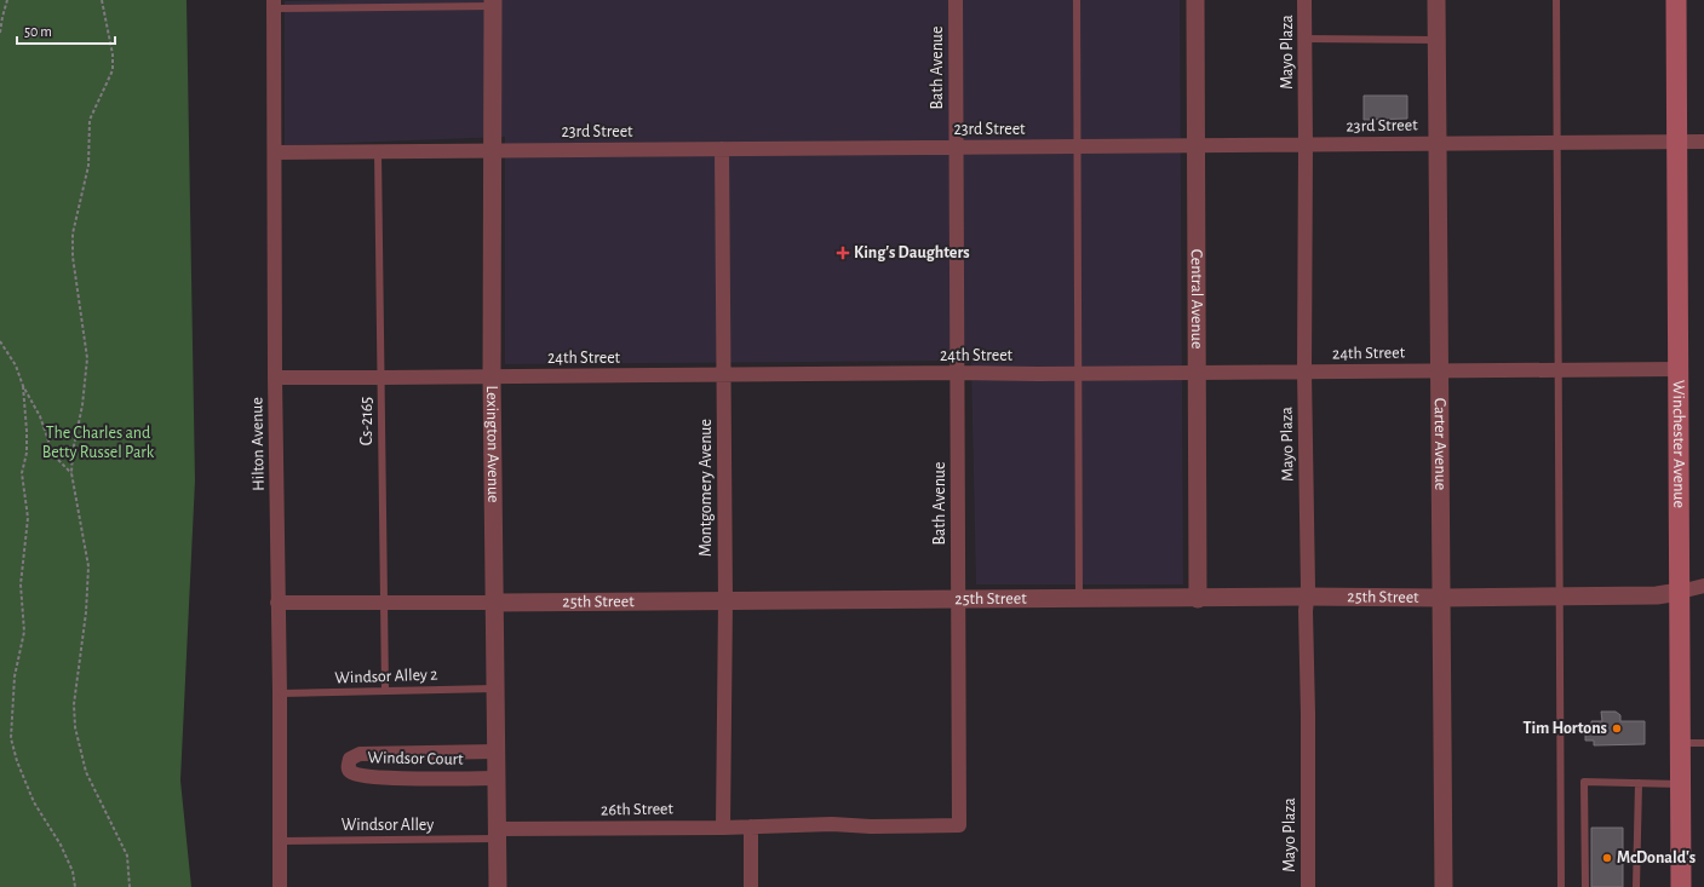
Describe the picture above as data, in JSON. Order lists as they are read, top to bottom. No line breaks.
{"streets":{"main road":["Winchester Avenue"],"street":["Mayo Plaza","Bath Avenue","23rd Street","Central Avenue","24th Street","Carter Avenue","Hilton Avenue","Lexington Avenue","Montgomery Avenue","25th Street","Windsor Court","26th Street"],"lane":["Cs-2165","Windsor Alley 2","Windsor Alley"]},"crossings":[["Mayo Plaza","23rd Street"],["Mayo Plaza","24th Street"],["Mayo Plaza","25th Street"],["Bath Avenue","23rd Street"],["Bath Avenue","24th Street"],["Bath Avenue","25th Street"],["Bath Avenue","26th Street"],["23rd Street","Central Avenue"],["23rd Street","Cs-2165"],["23rd Street","Carter Avenue"],["23rd Street","Hilton Avenue"],["23rd Street","Lexington Avenue"],["23rd Street","Winchester Avenue"],["23rd Street","Montgomery Avenue"],["Central Avenue","24th Street"],["Central Avenue","25th Street"],["24th Street","Cs-2165"],["24th Street","Carter Avenue"],["24th Street","Hilton Avenue"],["24th Street","Lexington Avenue"],["24th Street","Winchester Avenue"],["24th Street","Montgomery Avenue"],["Cs-2165","25th Street"],["Cs-2165","Windsor Alley 2"],["Carter Avenue","25th Street"],["Hilton Avenue","25th Street"],["Hilton Avenue","Windsor Alley 2"],["Hilton Avenue","Windsor Alley"],["Lexington Avenue","25th Street"],["Lexington Avenue","Windsor Alley 2"],["Lexington Avenue","Windsor Court"],["Lexington Avenue","26th Street"],["Lexington Avenue","Windsor Alley"],["Winchester Avenue","25th Street"],["Montgomery Avenue","25th Street"],["Montgomery Avenue","26th Street"],["26th Street","Windsor Alley"]],"parks":["The Charles and Betty Russel Park"],"places":{"health":["King's Daughters"],"other":["Tim Hortons","McDonald's"]},"scale_bar":"50 m"}
